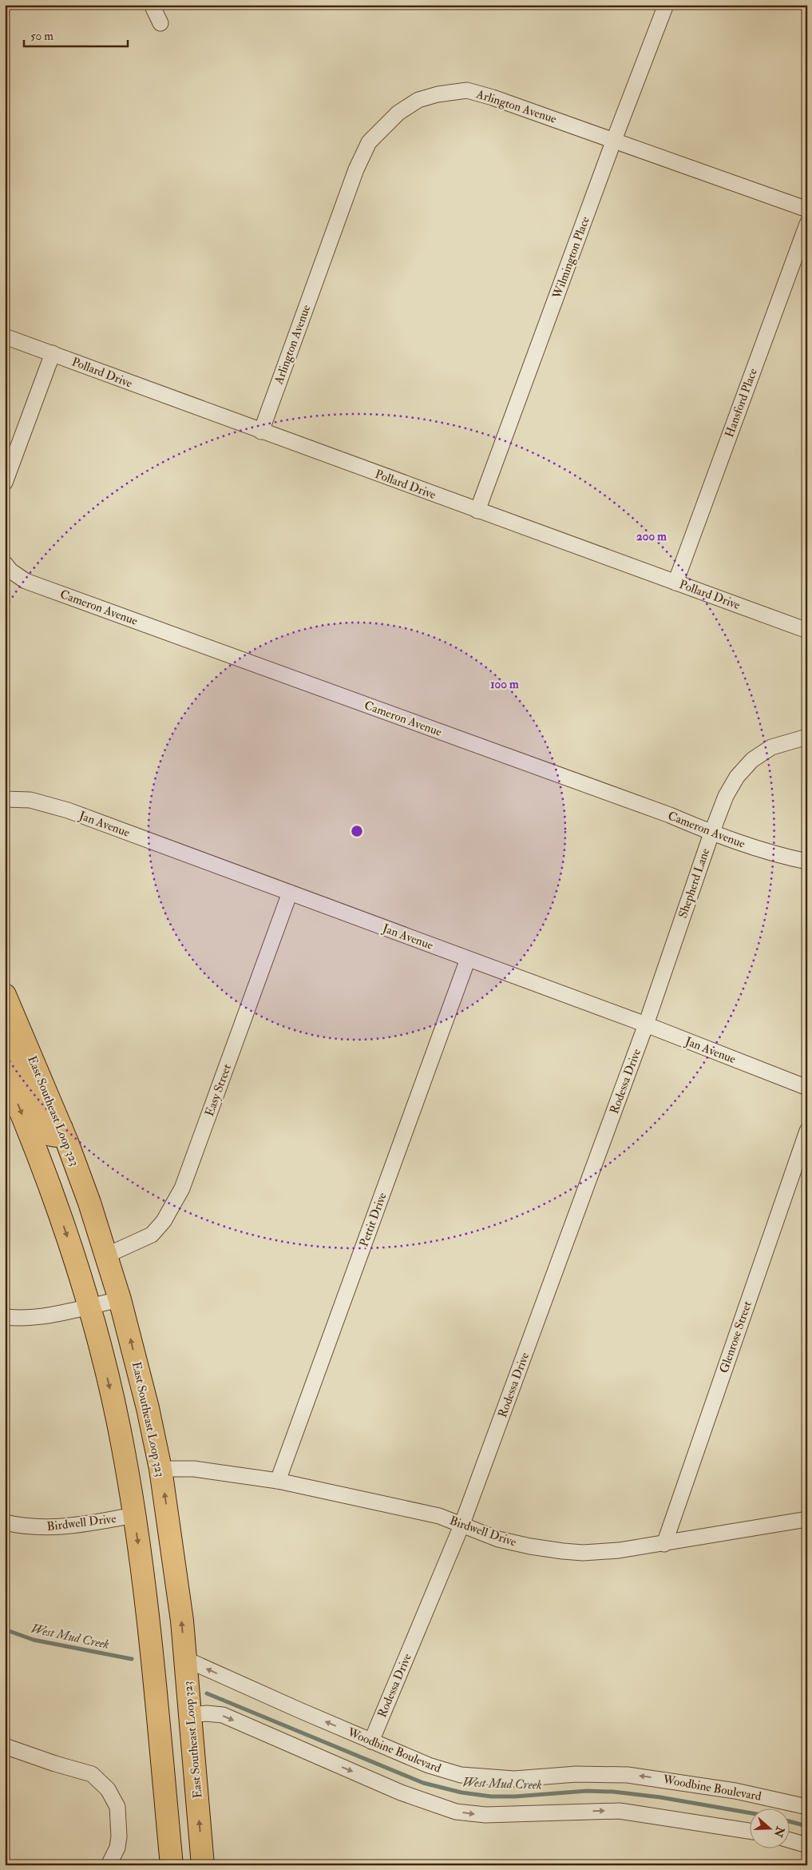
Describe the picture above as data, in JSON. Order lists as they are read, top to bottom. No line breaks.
{"streets":{"highway":["East Southeast Loop 323"],"street":["Arlington Avenue","Wilmington Place","Pollard Drive","Hansford Place","Cameron Avenue","Jan Avenue","Shepherd Lane","Rodessa Drive","Easy Street","Pettit Drive","Glenrose Street","Birdwell Drive","Woodbine Boulevard"]},"crossings":[["Arlington Avenue","Wilmington Place"],["Arlington Avenue","Pollard Drive"],["Wilmington Place","Pollard Drive"],["Pollard Drive","Hansford Place"],["Cameron Avenue","Shepherd Lane"],["Jan Avenue","Shepherd Lane"],["Jan Avenue","Rodessa Drive"],["Jan Avenue","Easy Street"],["Jan Avenue","Pettit Drive"],["Shepherd Lane","Rodessa Drive"],["Rodessa Drive","Birdwell Drive"],["Rodessa Drive","Woodbine Boulevard"],["Easy Street","East Southeast Loop 323"],["East Southeast Loop 323","Birdwell Drive"],["East Southeast Loop 323","Woodbine Boulevard"],["Pettit Drive","Birdwell Drive"],["Glenrose Street","Birdwell Drive"]],"water":["West Mud Creek"],"scale_bar":"50 m","north":"right","rings":["200 m","100 m"]}
